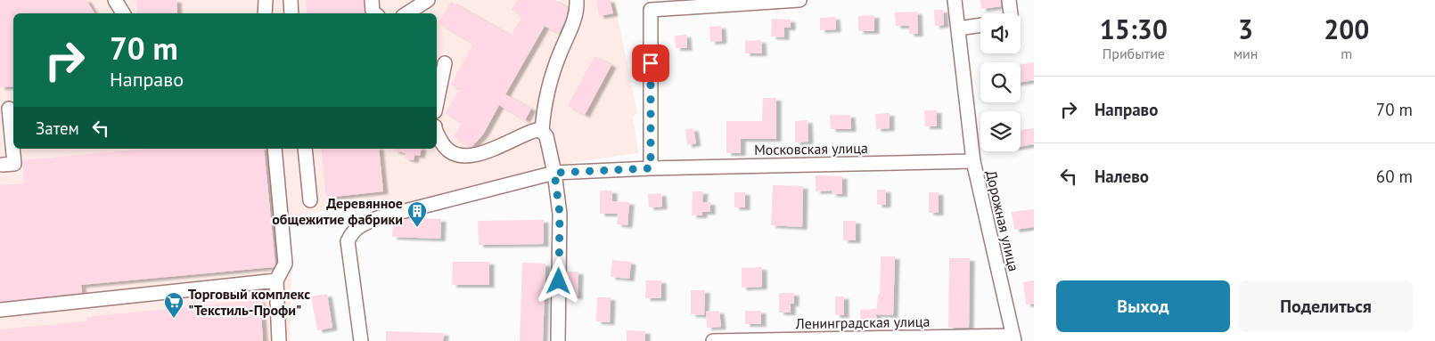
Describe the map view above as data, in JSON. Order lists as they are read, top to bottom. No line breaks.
{"streets":{"street":["Московская улица","Дорожная улица","Ленинградская улица"]},"crossings":[["Московская улица","Дорожная улица"],["Дорожная улица","Ленинградская улица"]],"places":{"building":["Деревянное общежитие фабрики"],"supermarket":["Торговый комплекс \"Текстиль-Профи\""]},"page":{"eta":["15:30","Прибытие","3","мин","200","m"],"turn":["70 m","Направо"],"list":[{"name":"Направо","value":"70 m"},{"name":"Налево","value":"60 m"}],"then":"Затем","buttons":["Выход","Поделиться"]}}
